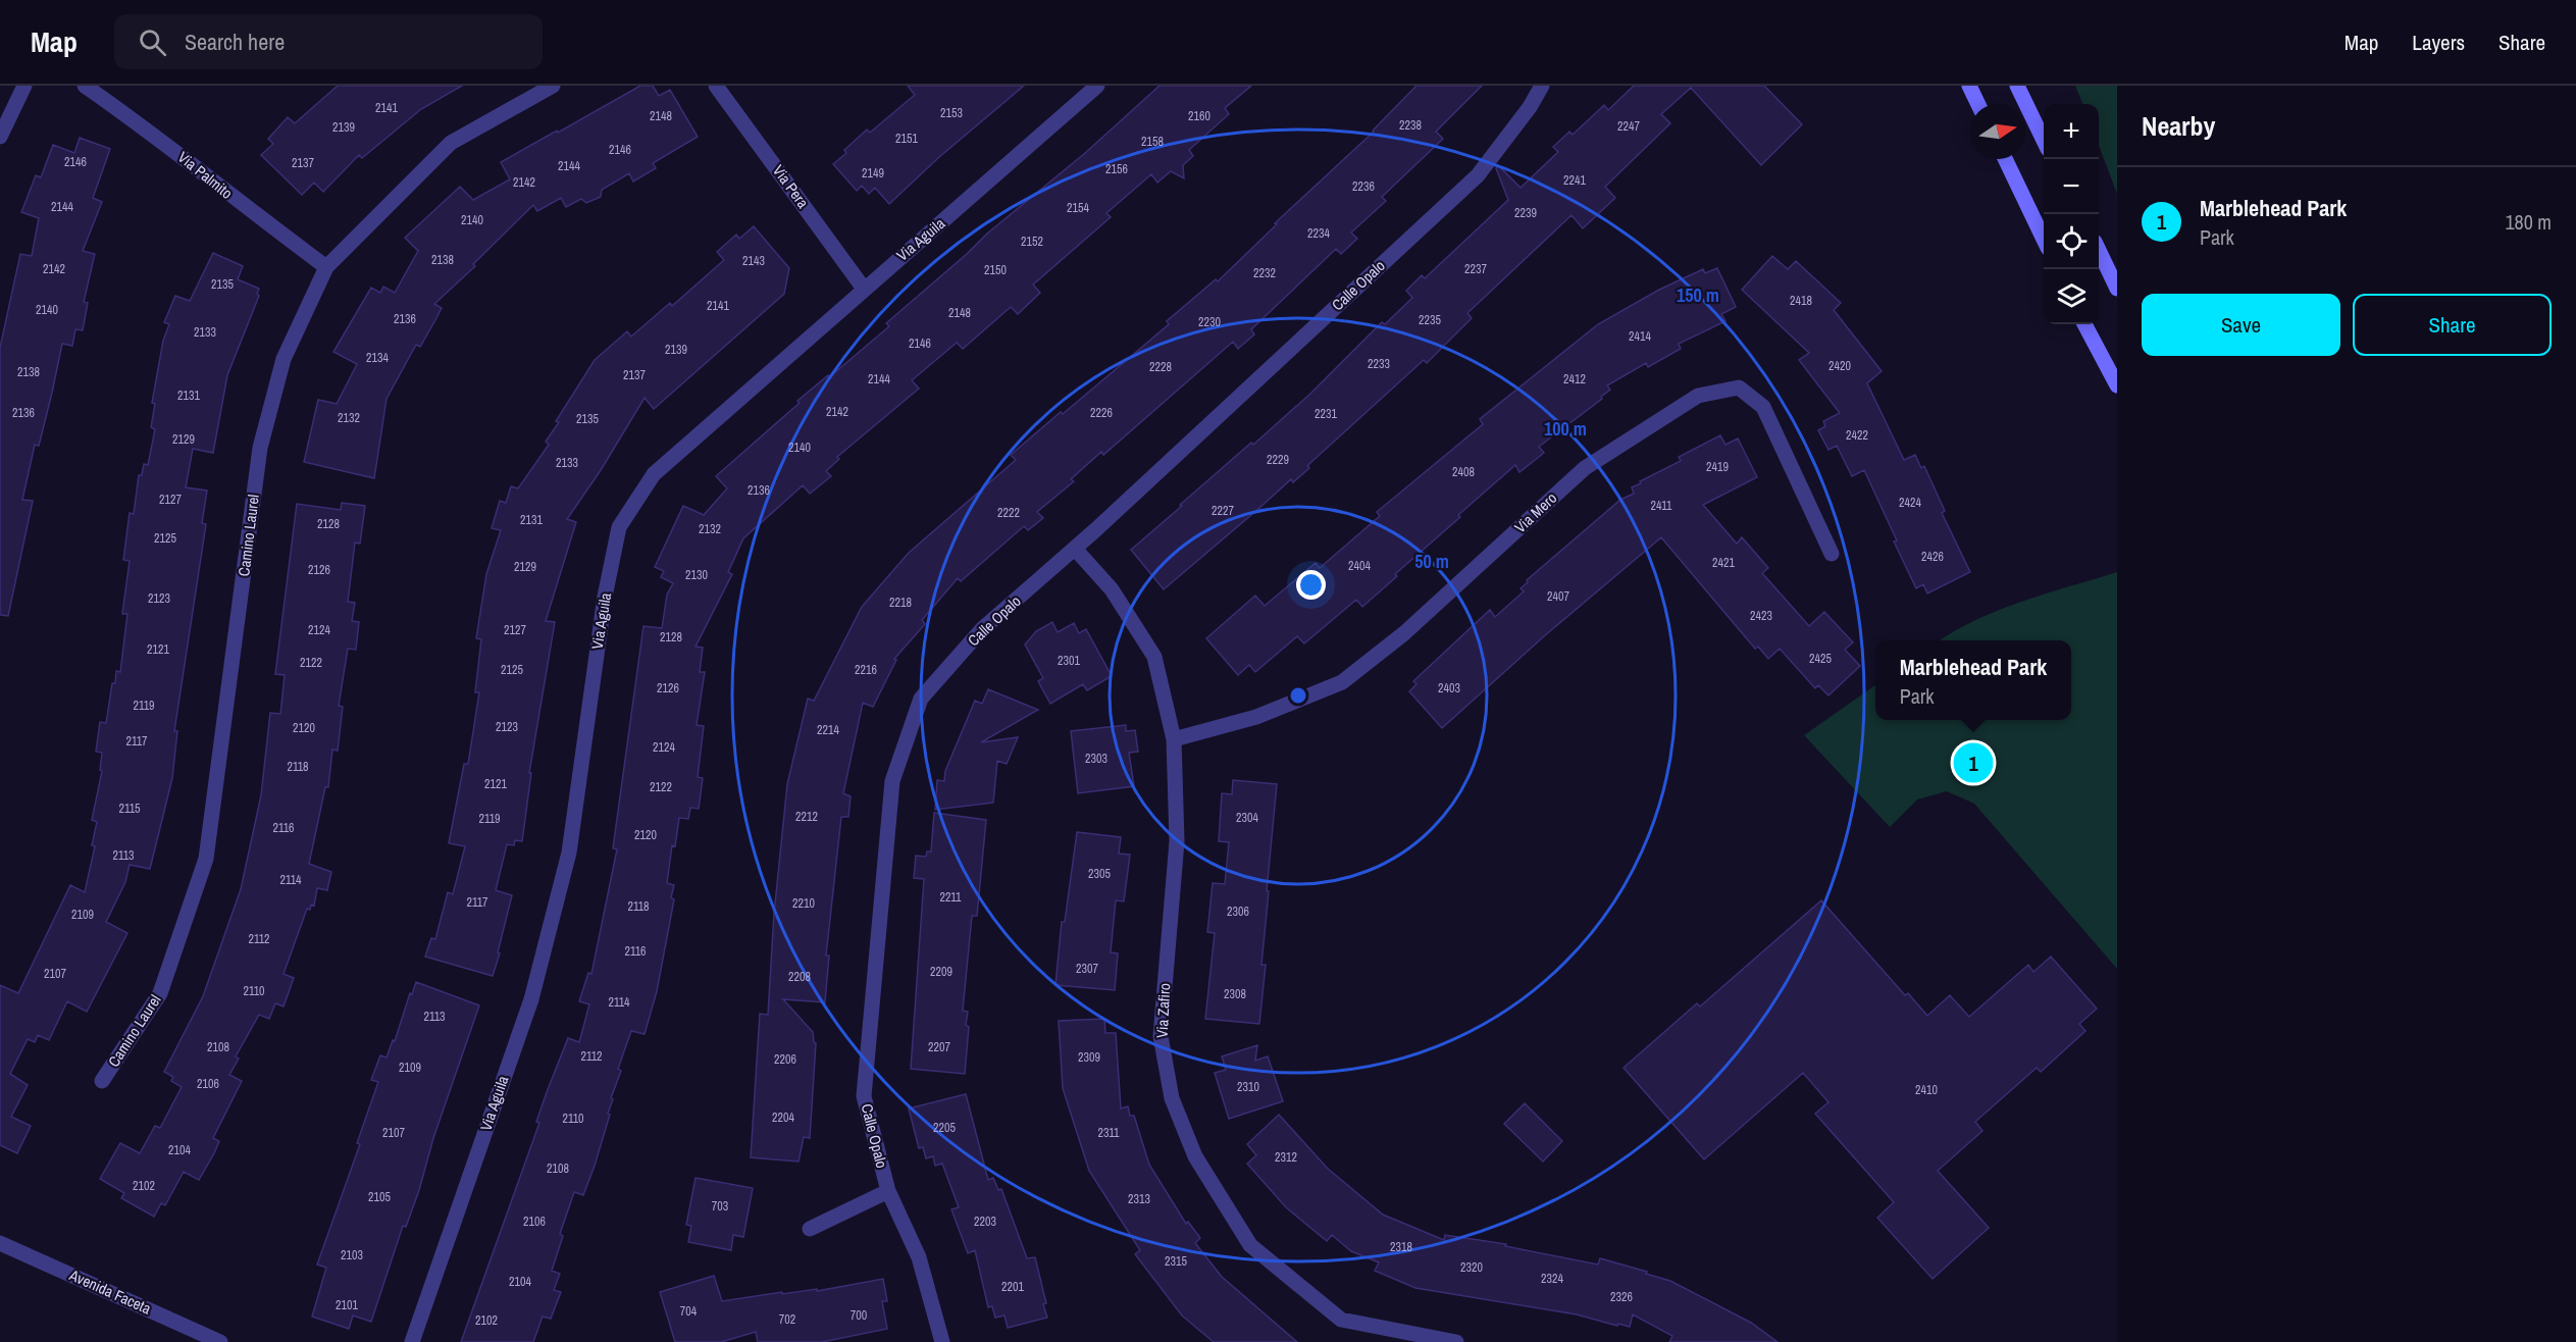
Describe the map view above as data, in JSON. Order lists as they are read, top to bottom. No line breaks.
{"streets":{"street":["Via Palmito","Via Pera","Via Aguila","Calle Opalo","Via Mero","Camino Laurel","Via Zafiro","Avenida Faceta"]},"crossings":[["Via Palmito","Camino Laurel"],["Via Pera","Via Aguila"],["Calle Opalo","Via Zafiro"],["Via Mero","Via Zafiro"]],"house_numbers":["2141","2153","2148","2160","2238","2247","2139","2151","2158","2146","2146","2137","2144","2156","2149","2241","2142","2236","2144","2154","2239","2140","2234","2152","2138","2143","2142","2237","2150","2232","2135","2418","2141","2140","2148","2136","2235","2230","2133","2414","2146","2139","2134","2233","2420","2228","2138","2137","2144","2412","2131","2142","2136","2226","2231","2132","2135","2422","2129","2140","2229","2133","2419","2408","2136","2127","2424","2411","2227","2222","2131","2128","2132","2125","2426","2421","2404","2129","2126","2130","2407","2123","2218","2423","2124","2127","2128","2121","2425","2301","2122","2125","2216","2126","2403","2119","2123","2120","2214","2117","2124","2303","2118","2121","2122","2115","2212","2304","2119","2116","2120","2113","2305","2114","2211","2117","2210","2118","2306","2109","2112","2116","2307","2209","2107","2208","2110","2308","2114","2113","2108","2207","2112","2309","2206","2109","2106","2310","2410","2204","2110","2205","2107","2311","2104","2312","2108","2102","2105","2313","703","2106","2203","2318","2103","2315","2320","2324","2104","2201","2326","2101","704","700","702","2102"],"north":"right","page":{"header":"Map","search":"Search here","nav":["Map","Layers","Share"],"heading":"Nearby","map_buttons":["+","−"],"list":[{"mark":"1","name":"Marblehead Park","note":"Park","value":"180 m"}],"buttons":["Save","Share"],"popup":["Marblehead Park","Park"],"pins":"1"},"rings":["150 m","100 m","50 m"]}
